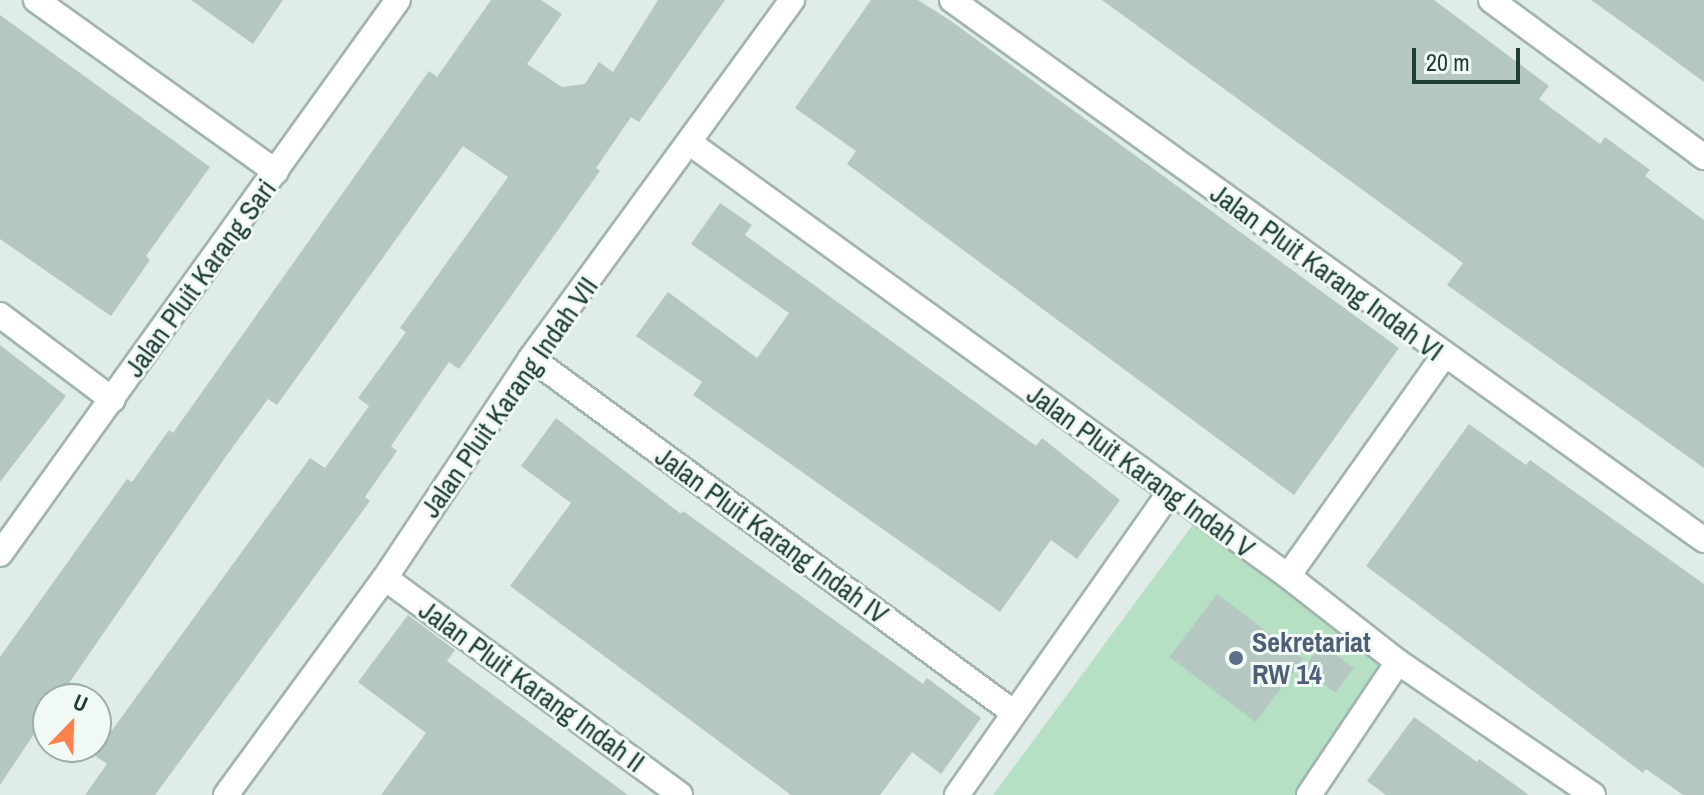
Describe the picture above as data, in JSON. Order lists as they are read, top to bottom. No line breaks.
{"streets":{"street":["Jalan Pluit Karang Indah VI","Jalan Pluit Karang Sari","Jalan Pluit Karang Indah VII","Jalan Pluit Karang Indah V","Jalan Pluit Karang Indah IV","Jalan Pluit Karang Indah II"]},"crossings":[["Jalan Pluit Karang Indah VII","Jalan Pluit Karang Indah V"],["Jalan Pluit Karang Indah VII","Jalan Pluit Karang Indah IV"],["Jalan Pluit Karang Indah VII","Jalan Pluit Karang Indah II"]],"places":["Sekretariat RW 14"],"scale_bar":"20 m","north":"top right"}
